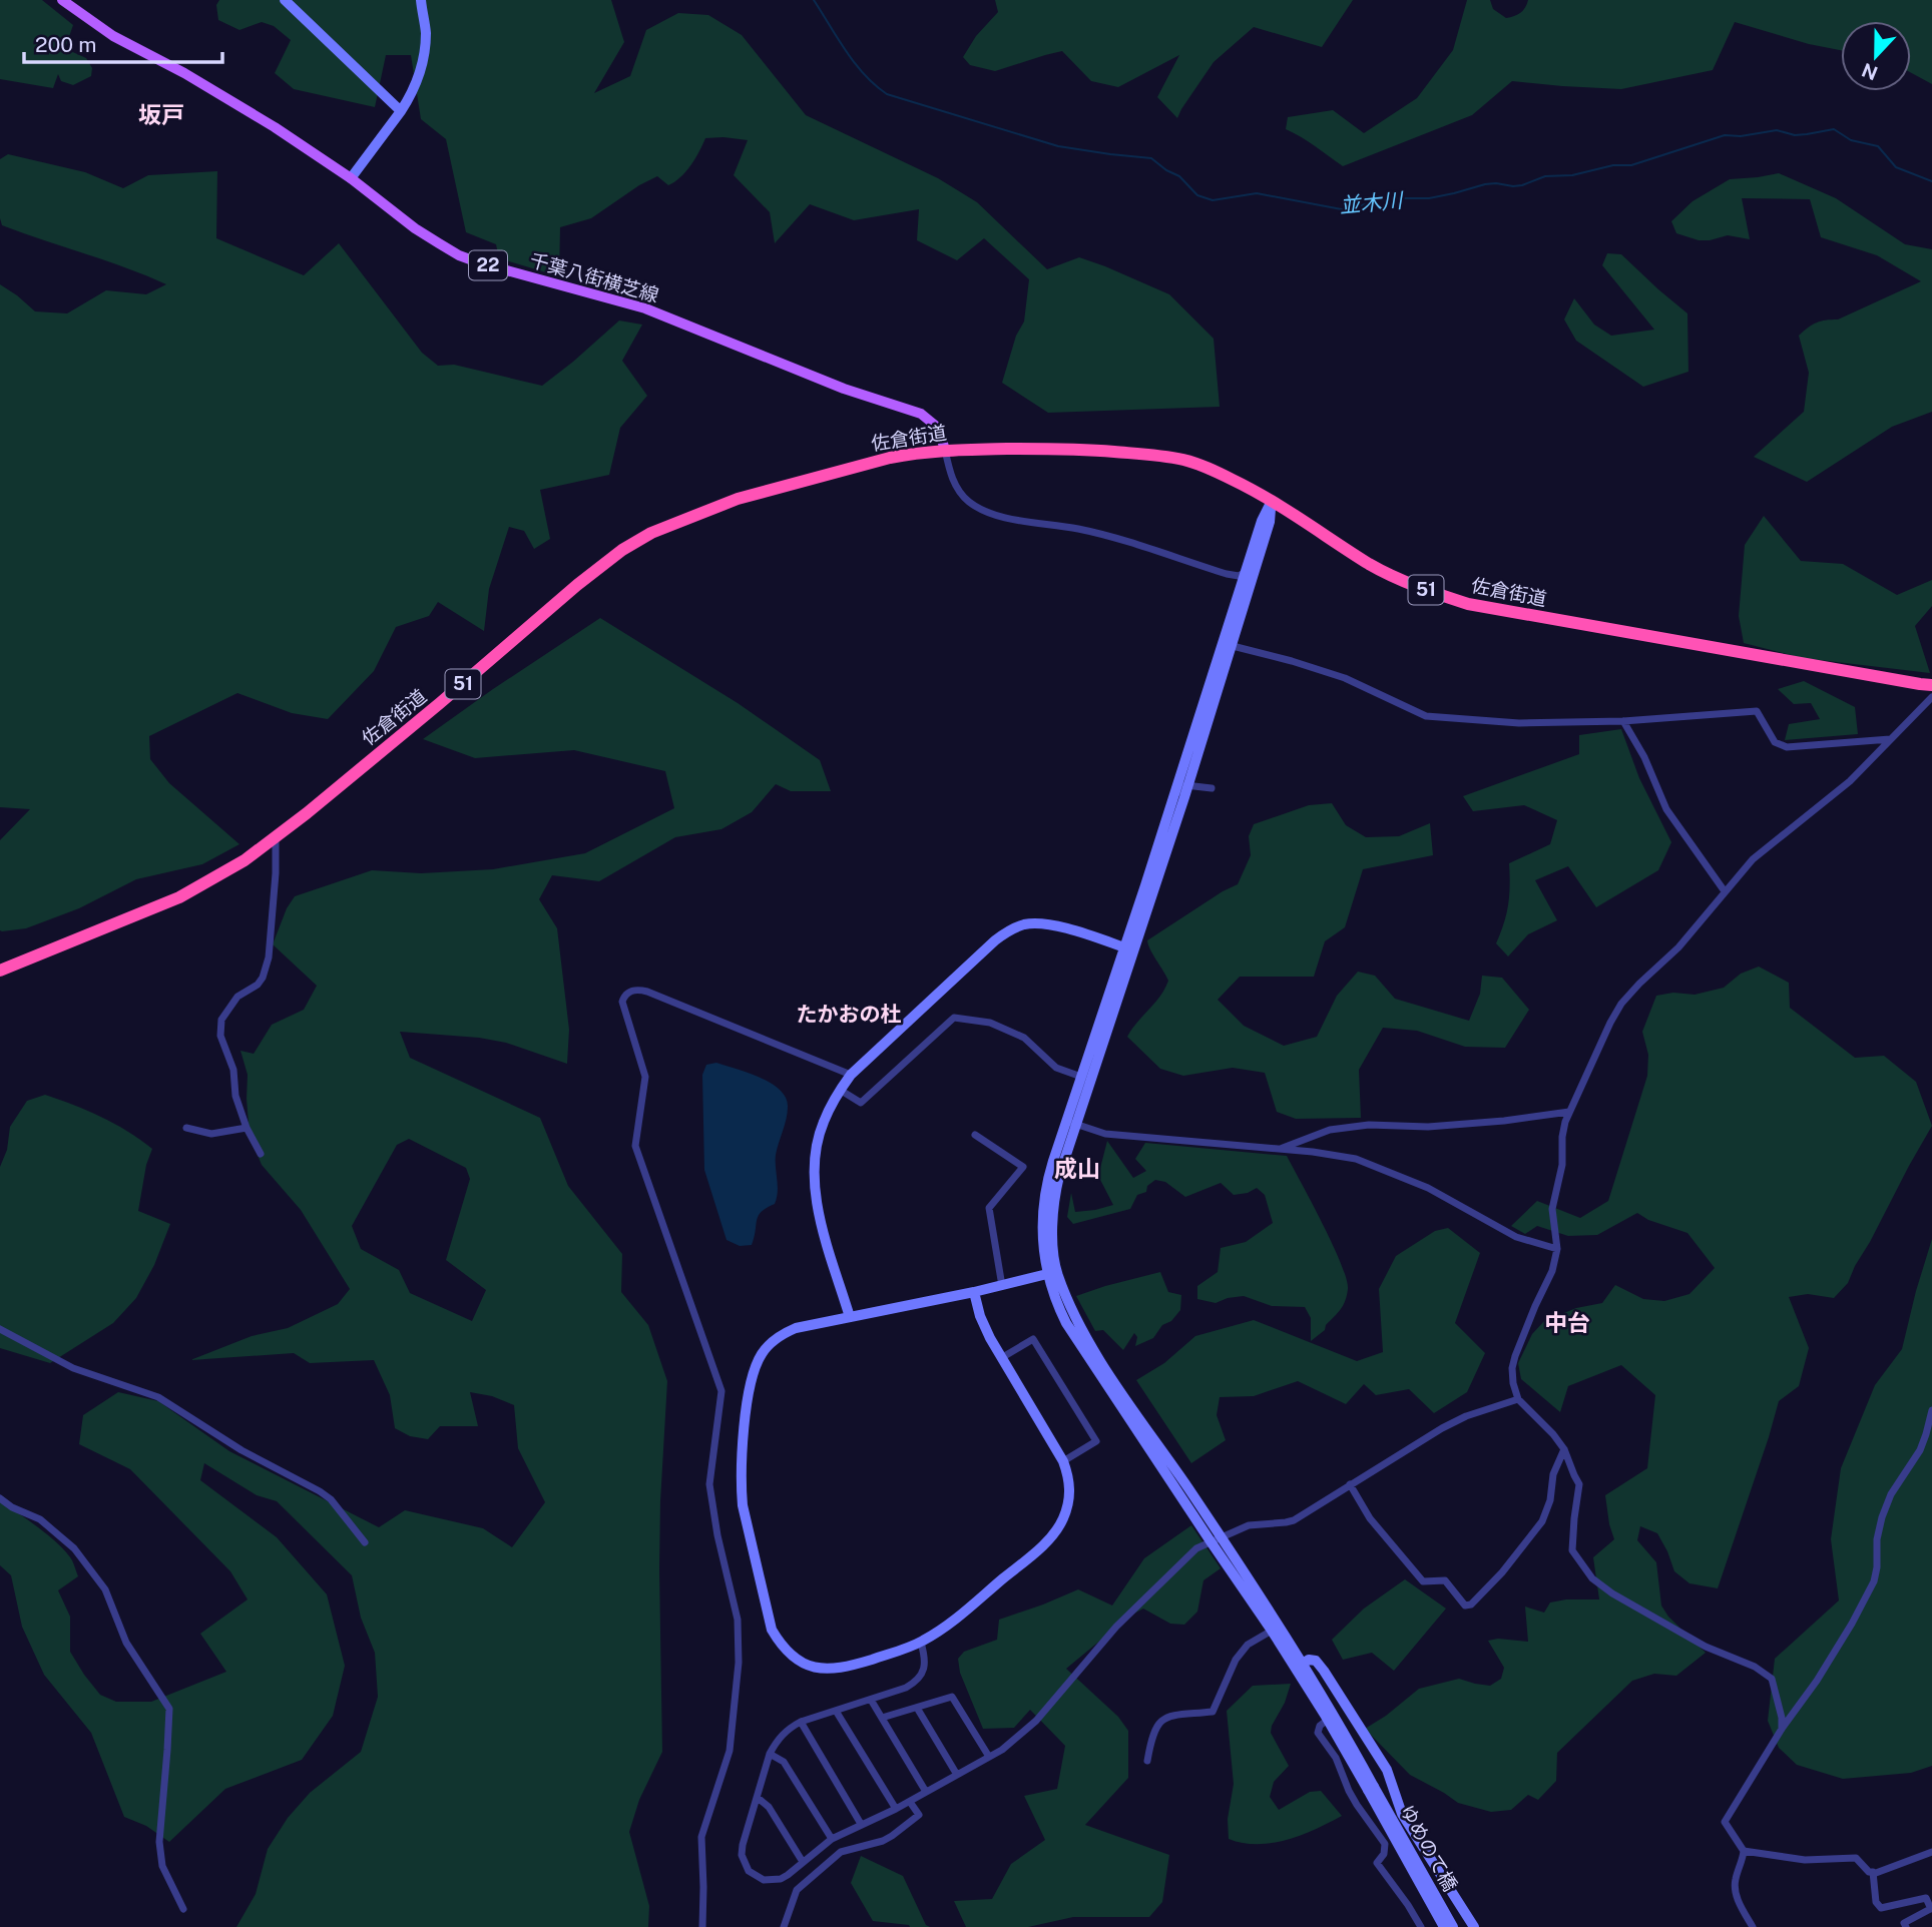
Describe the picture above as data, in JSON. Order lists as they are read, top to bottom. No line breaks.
{"streets":{"highway":["佐倉街道","51"],"main road":["22","千葉八街横芝線"],"street":["ゆめのて橋"]},"crossings":[["千葉八街横芝線","佐倉街道"]],"districts":["坂戸","たかおの杜","成山","中台"],"water":["並木川"],"scale_bar":"200 m","north":"bottom"}
